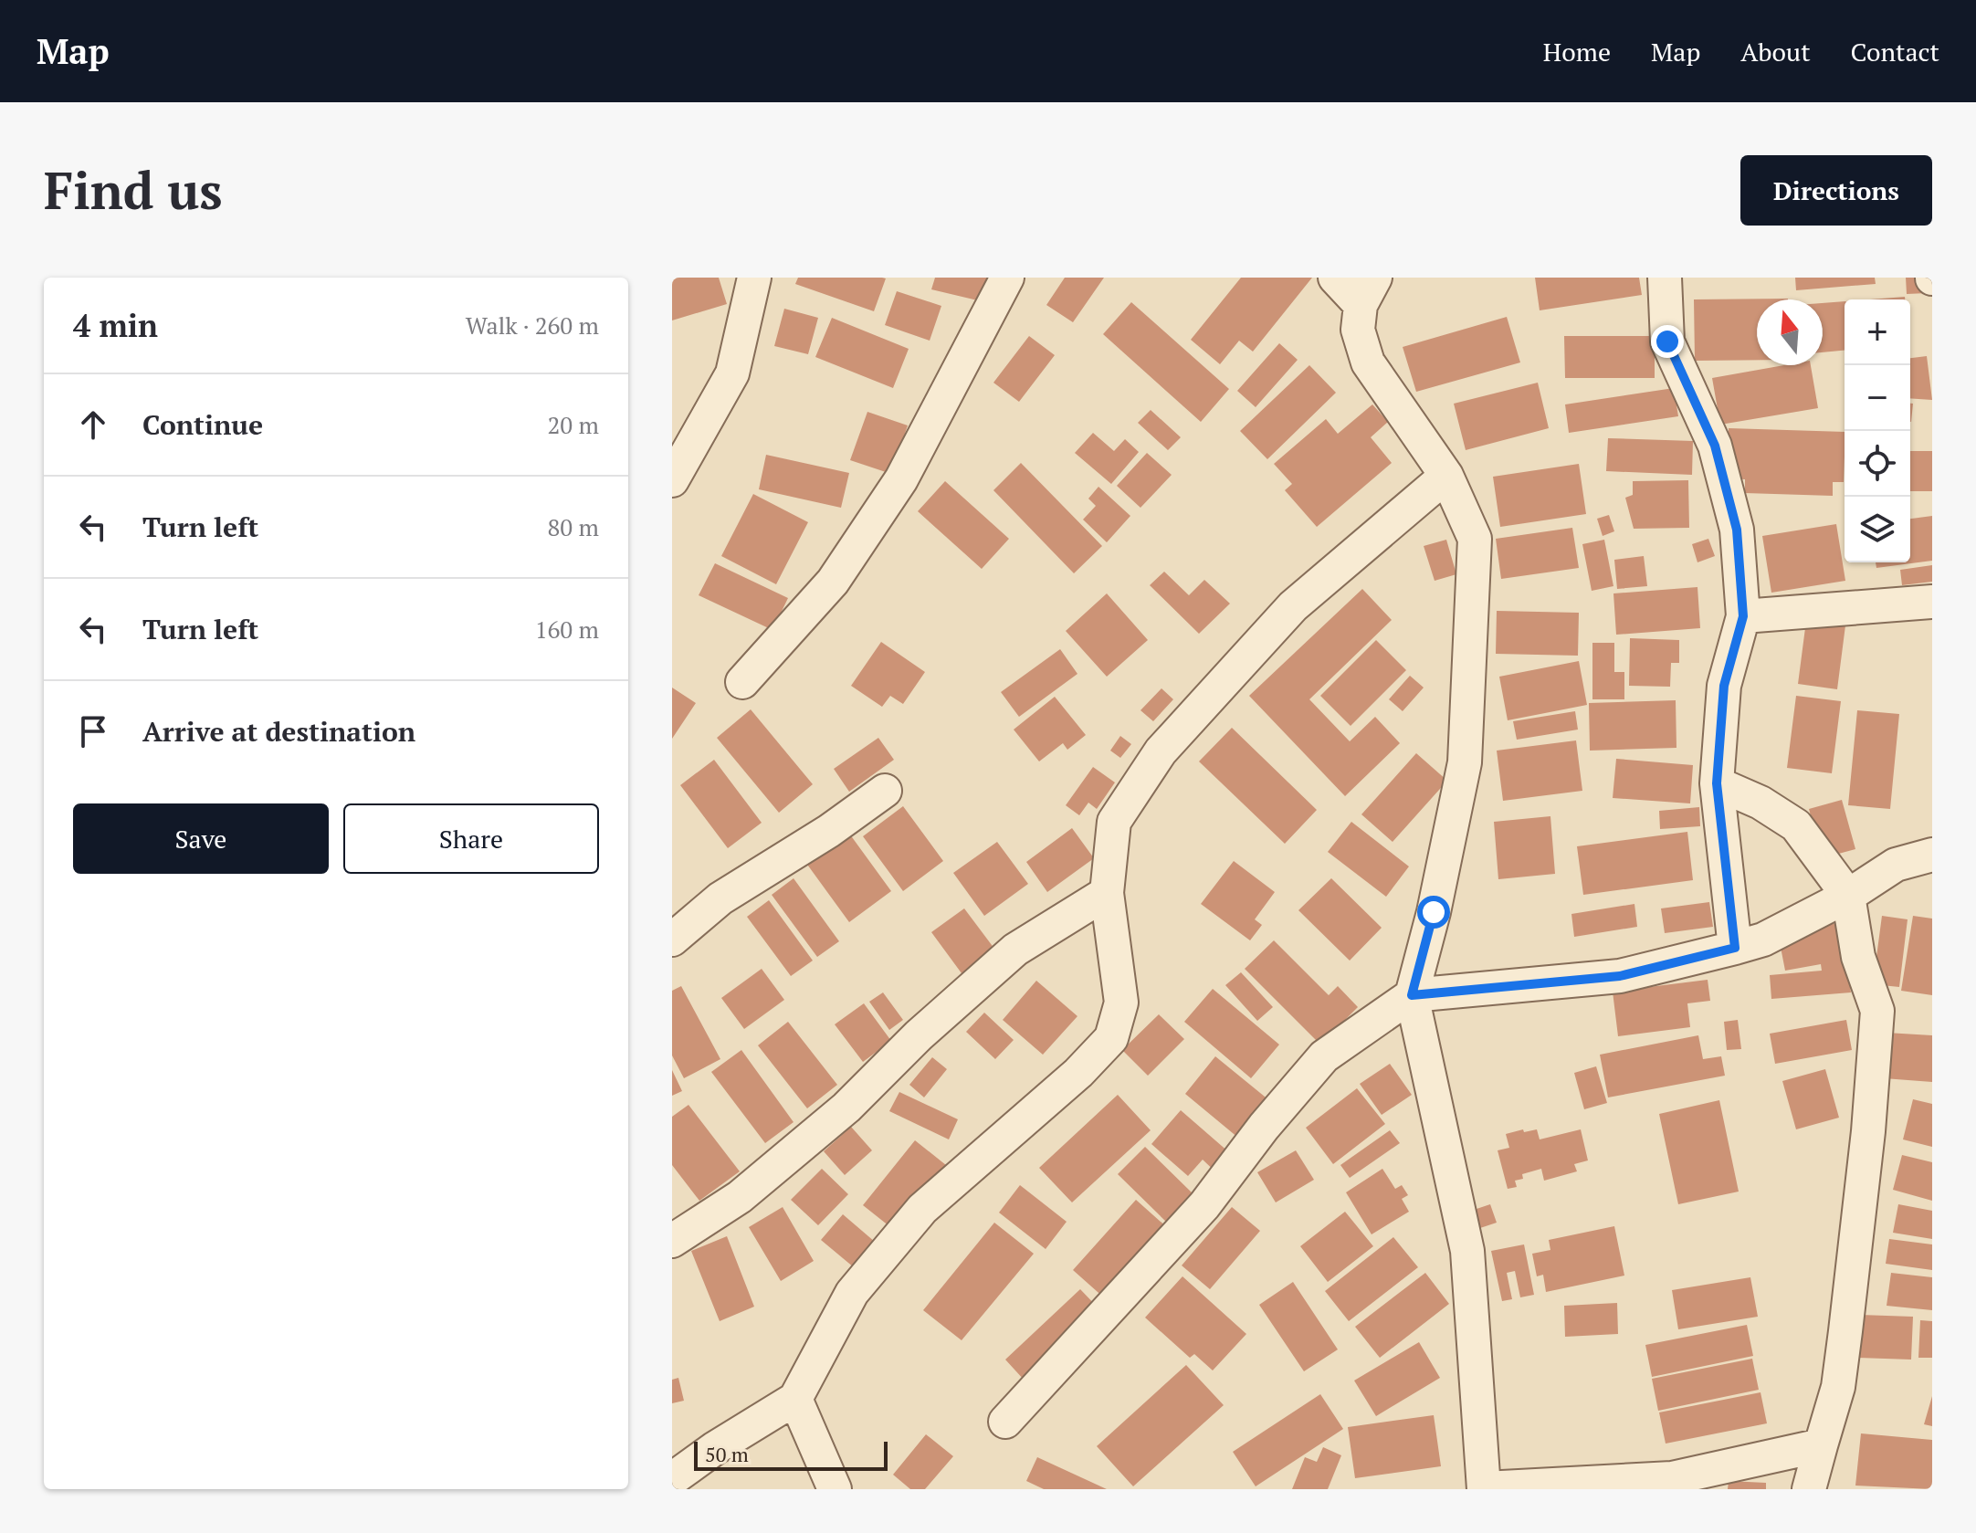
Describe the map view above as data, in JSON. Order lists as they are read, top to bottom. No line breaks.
{"scale_bar":"50 m","north":"top","page":{"header":"Map","nav":["Home","Map","About","Contact"],"buttons":["Directions",["Save","Share"]],"title":"Find us","heading":["4 min","Walk · 260 m"],"map_buttons":["+","−"],"list":[["Continue","20 m"],["Turn left","80 m"],["Turn left","160 m"],"Arrive at destination"],"scale":"50 m"}}
